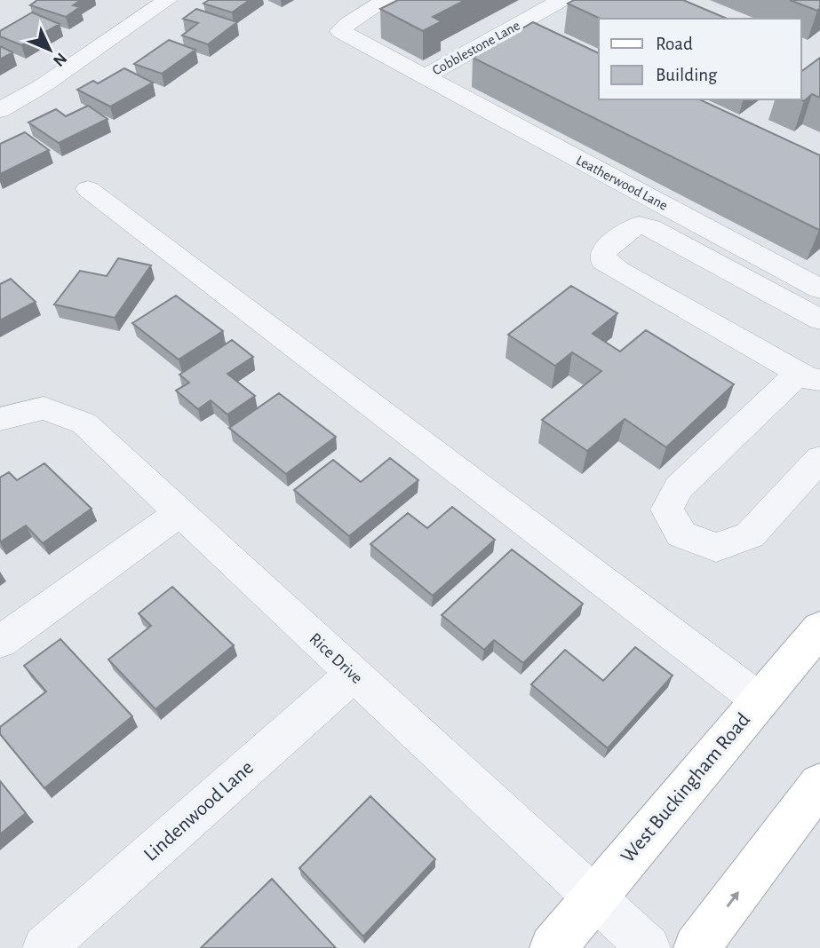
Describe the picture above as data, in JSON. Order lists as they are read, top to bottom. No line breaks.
{"streets":{"main road":["West Buckingham Road"],"street":["Cobblestone Lane","Leatherwood Lane","Rice Drive","Lindenwood Lane"]},"crossings":[["Cobblestone Lane","Leatherwood Lane"],["Rice Drive","West Buckingham Road"],["Rice Drive","Lindenwood Lane"]],"legend":["Road","Building"],"north":"bottom right"}
